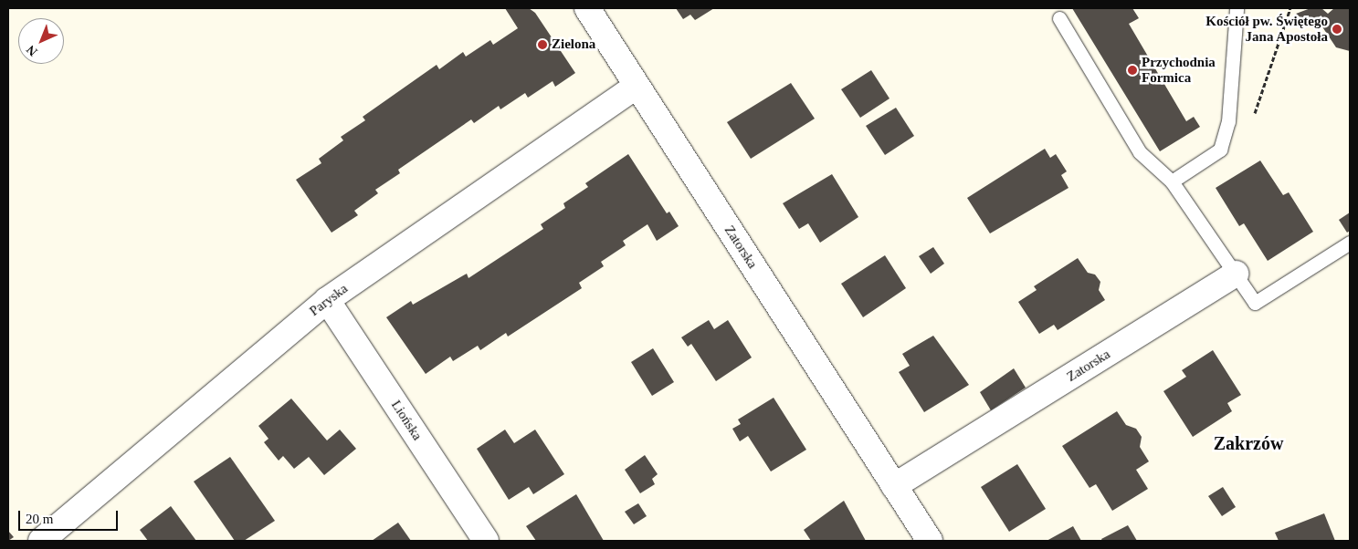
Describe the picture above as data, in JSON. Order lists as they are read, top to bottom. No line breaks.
{"streets":{"street":["Zatorska","Paryska","Liońska"]},"crossings":[["Zatorska","Paryska"],["Paryska","Liońska"]],"districts":["Zakrzów"],"places":["Kościół pw. Świętego Jana Apostoła","Zielona","Przychodnia Formica"],"scale_bar":"20 m","north":"bottom left"}
